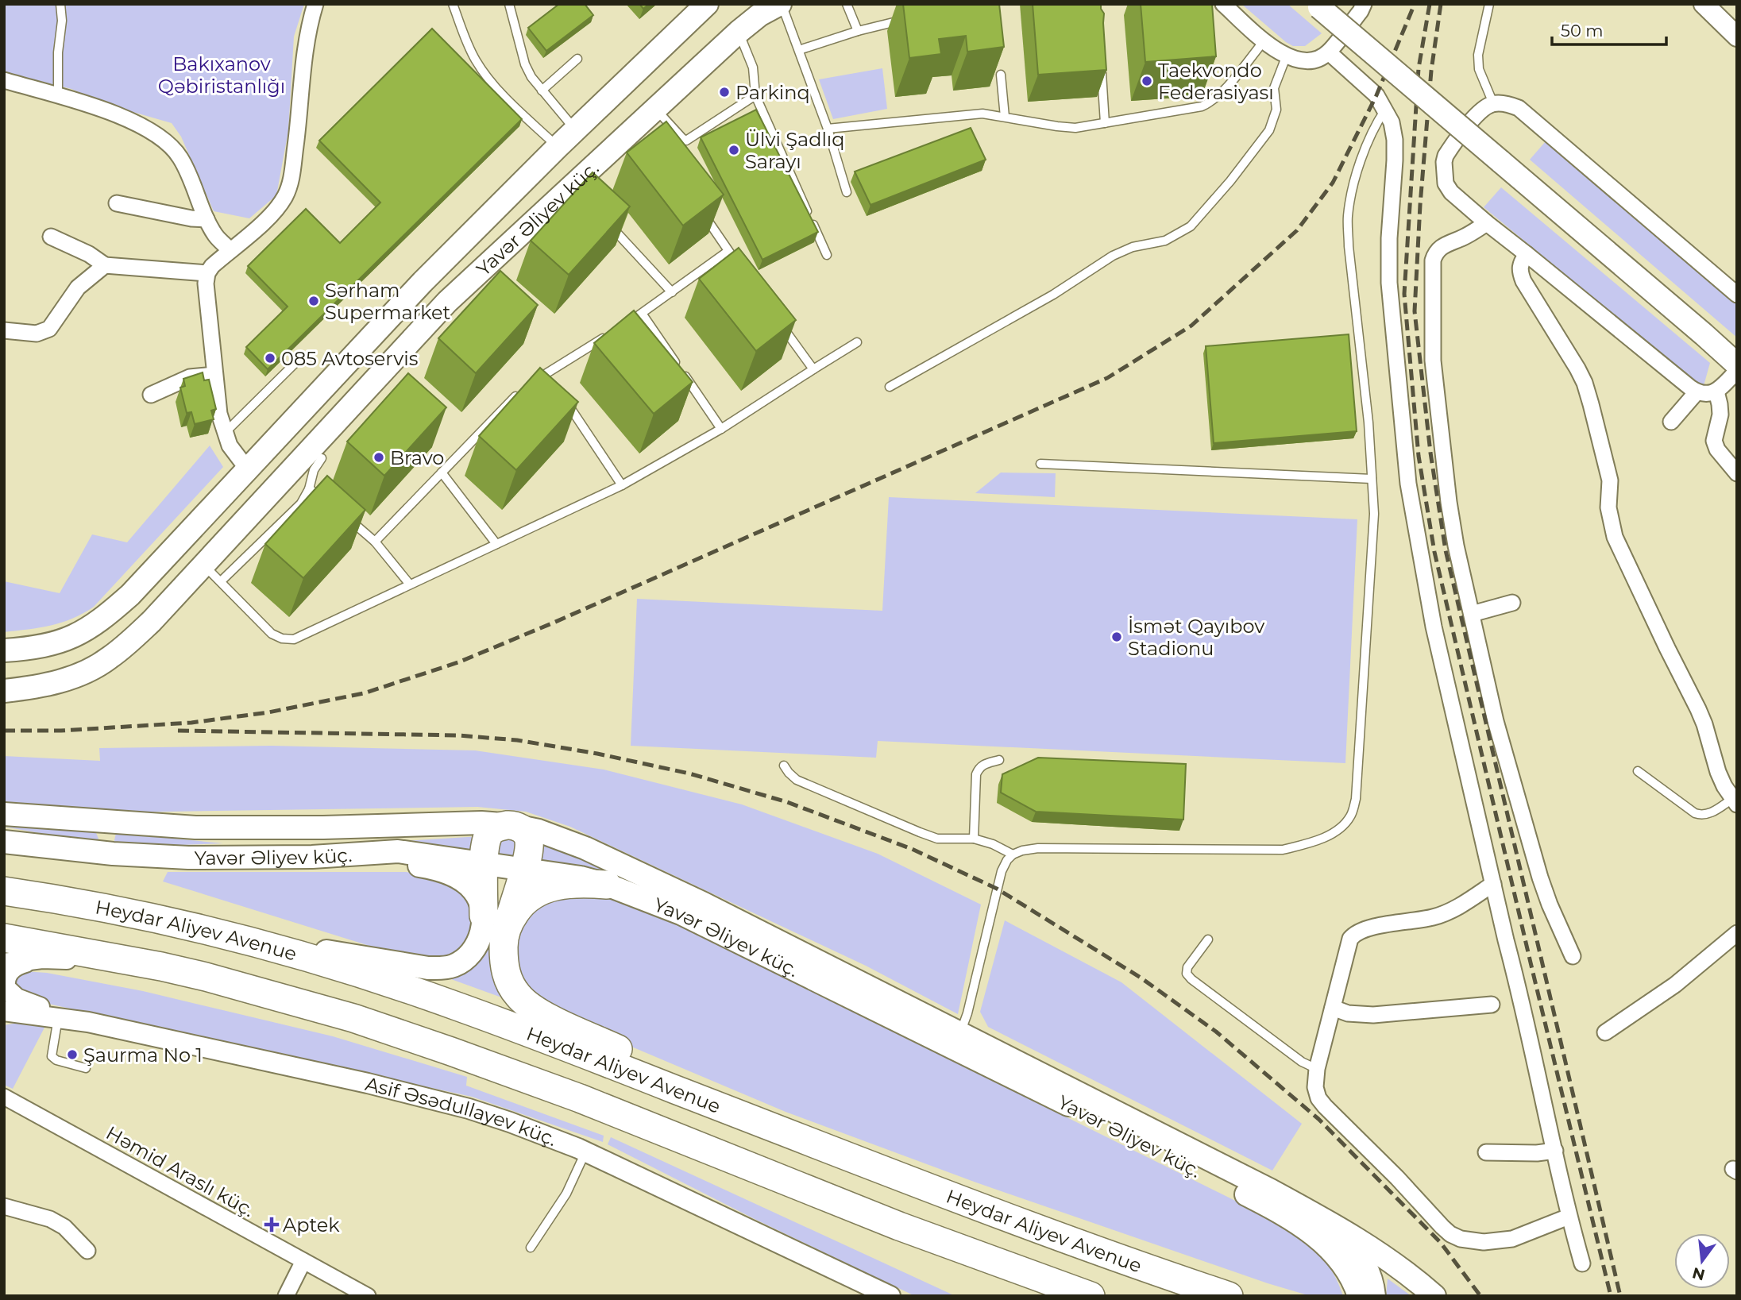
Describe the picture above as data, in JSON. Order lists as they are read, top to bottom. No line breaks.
{"streets":{"highway":["Heydar Aliyev Avenue"],"main road":["Yavər Əliyev küç."],"street":["Asif Əsədullayev küç.","Həmid Araslı küç."]},"parks":["Bakıxanov Qəbiristanlığı"],"places":{"other":["Taekvondo Federasiyası","Parkinq","Ülvi Şadlıq Sarayı","Sərham Supermarket","085 Avtoservis","Bravo","İsmət Qayıbov Stadionu","Şaurma No 1"],"health":["Aptek"]},"scale_bar":"50 m","north":"bottom"}
